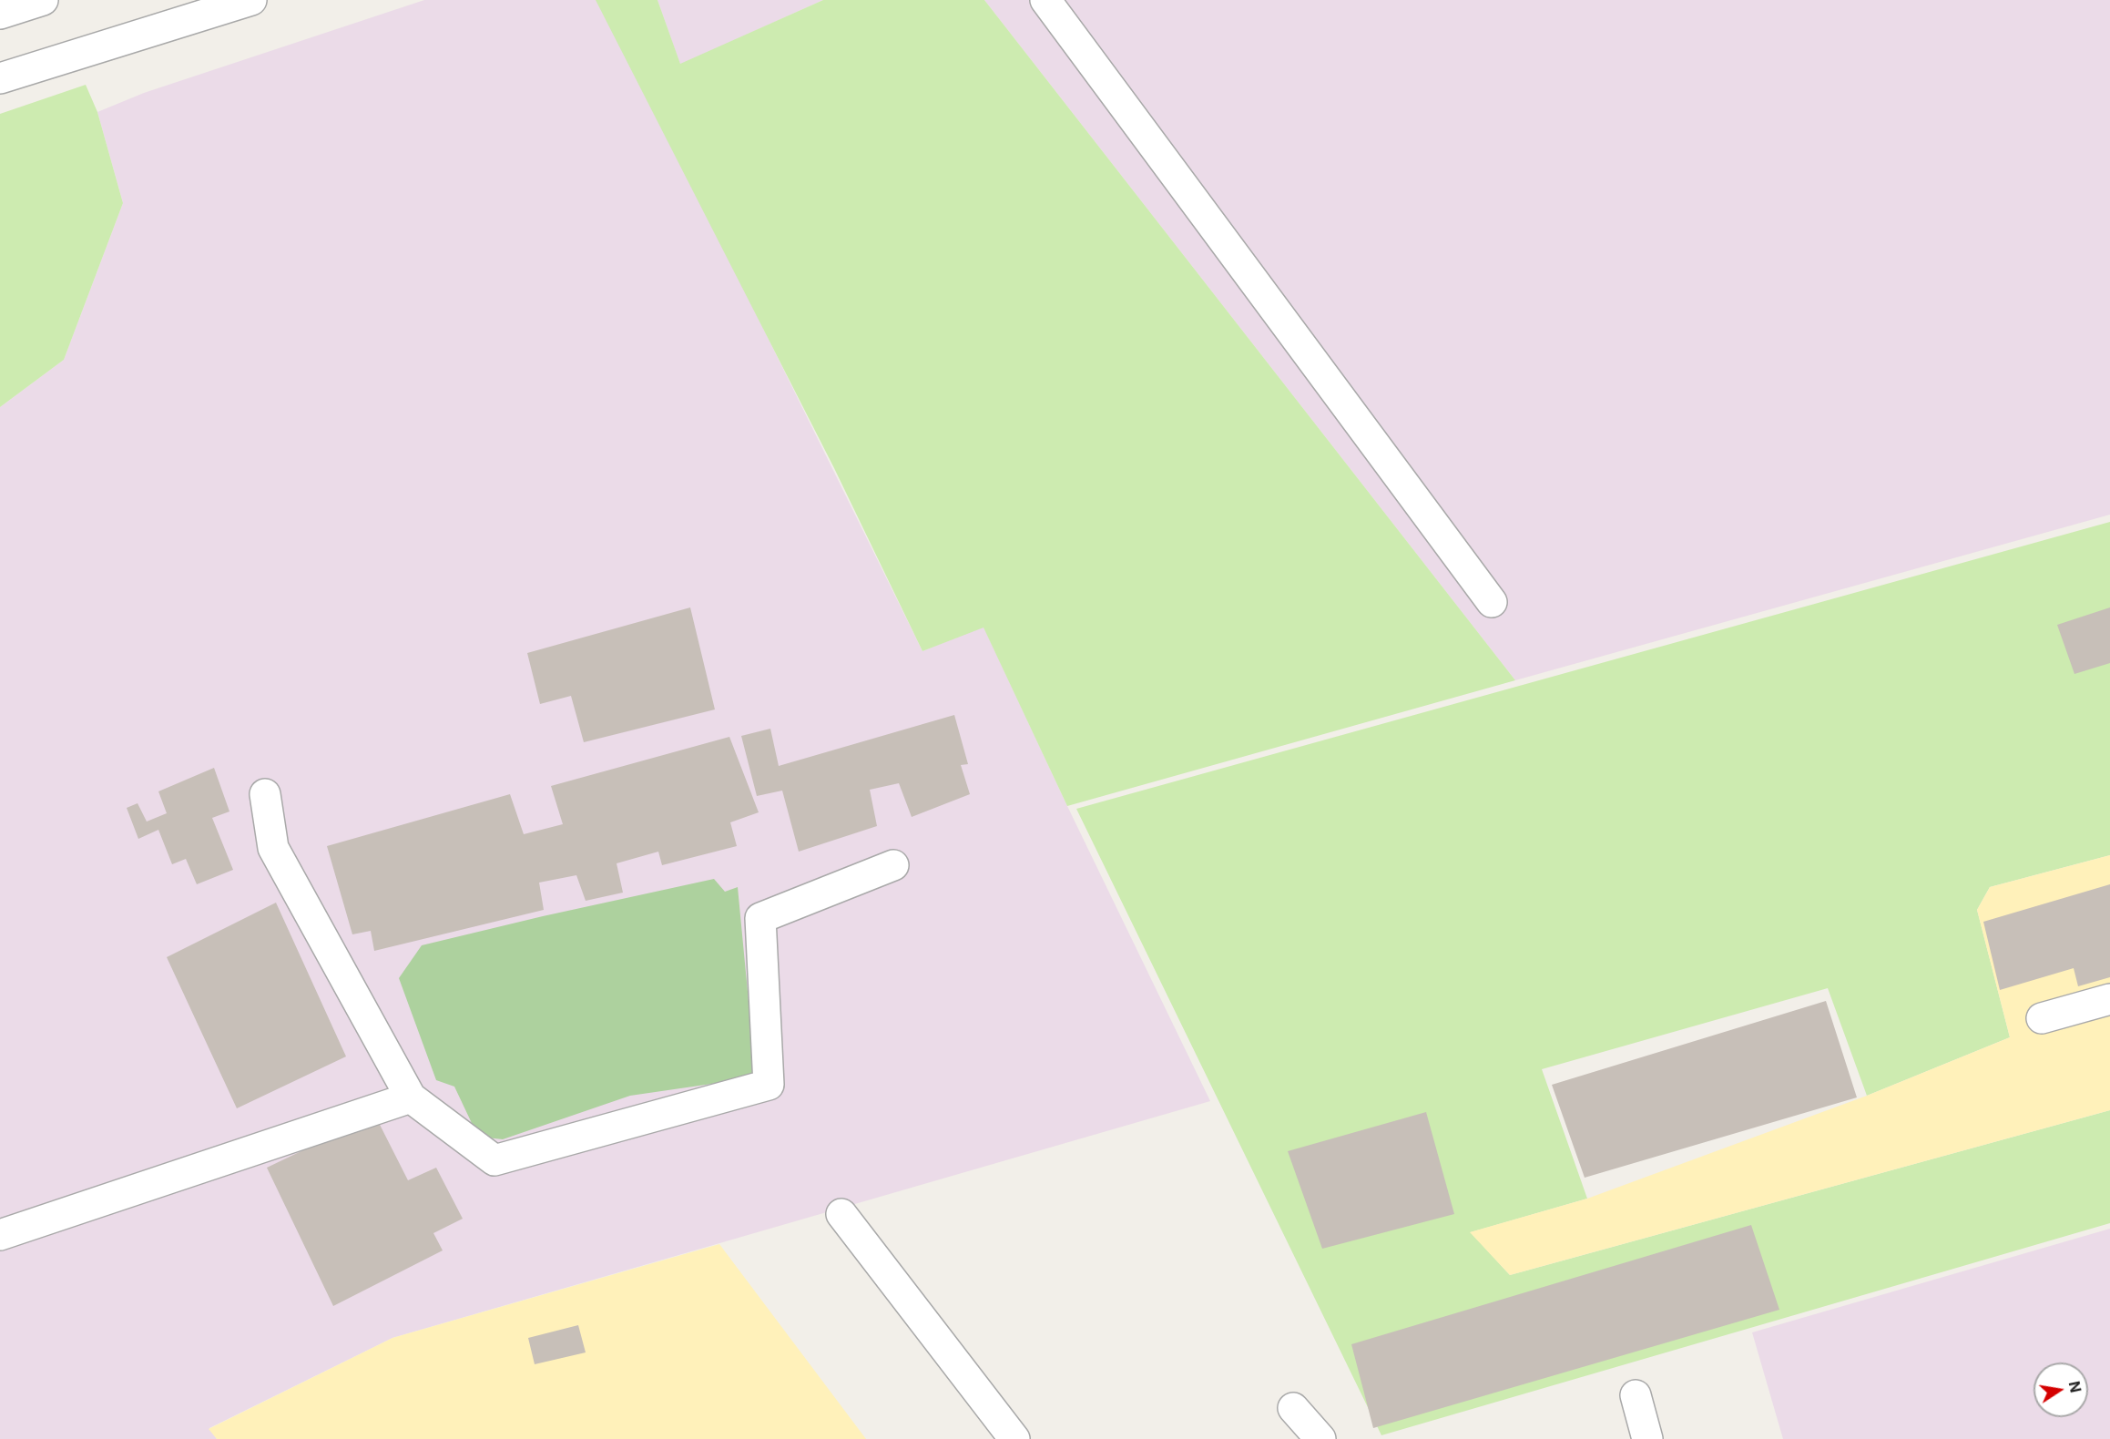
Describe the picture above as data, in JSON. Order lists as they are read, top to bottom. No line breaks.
{"north":"right"}
